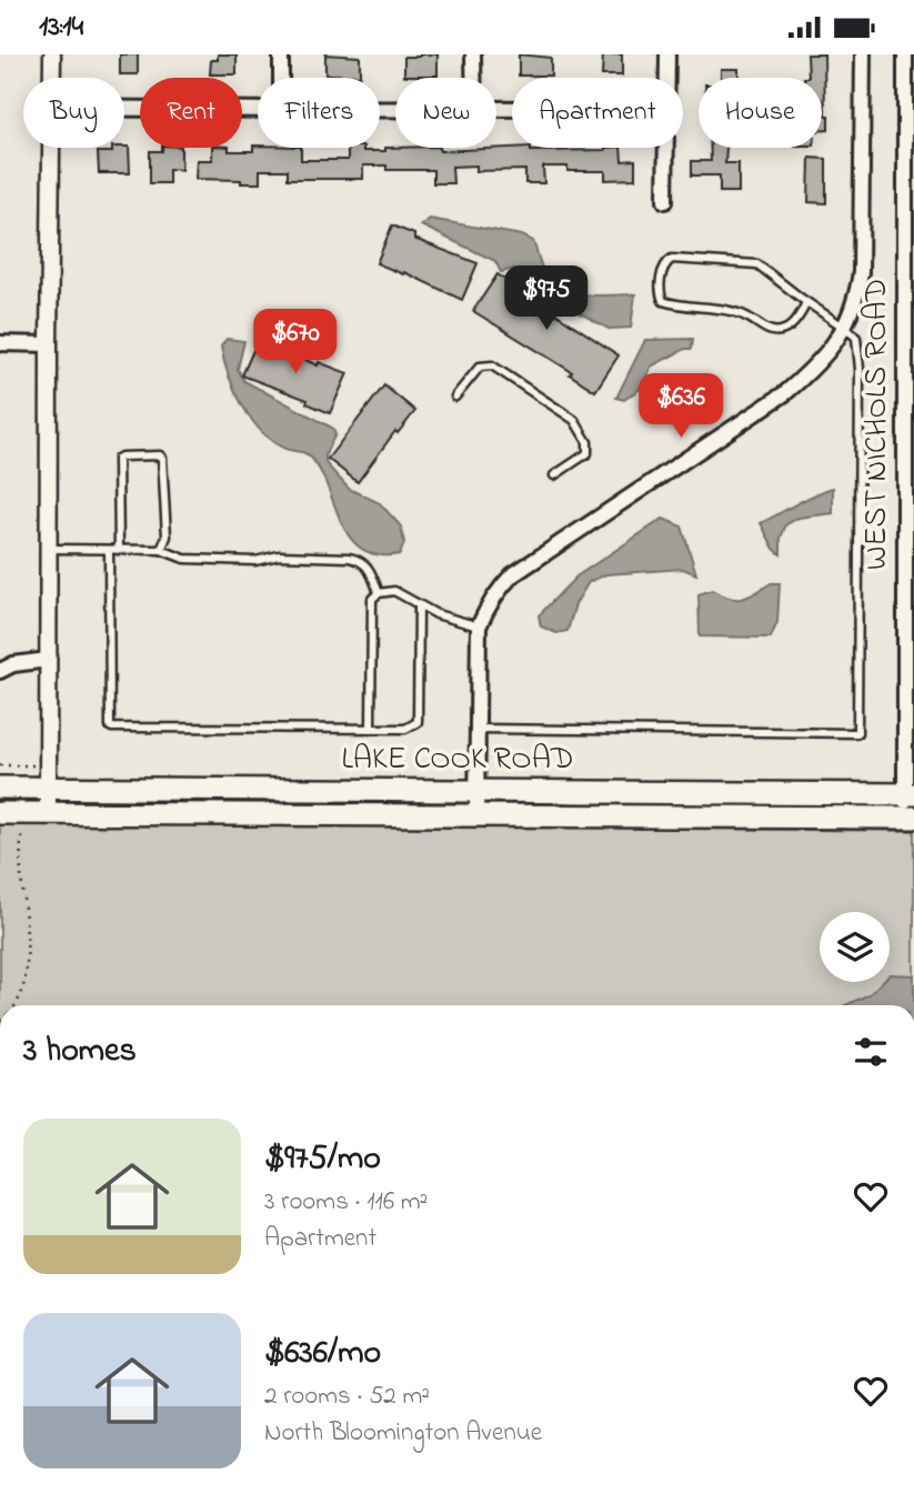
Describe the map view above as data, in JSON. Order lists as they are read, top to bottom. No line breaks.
{"streets":{"main road":["LAKE COOK ROAD"],"street":["WEST NICHOLS ROAD"]},"crossings":[["WEST NICHOLS ROAD","LAKE COOK ROAD"]],"page":{"status":"13:14","chip":["Buy","Rent","Filters","New","Apartment","House"],"price":["$975","$670","$636"],"heading":"3 homes","list":[{"name":"$975/mo","note":"3 rooms · 116 m² · Apartment"},{"name":"$636/mo","note":"2 rooms · 52 m² · North Bloomington Avenue"}]}}
